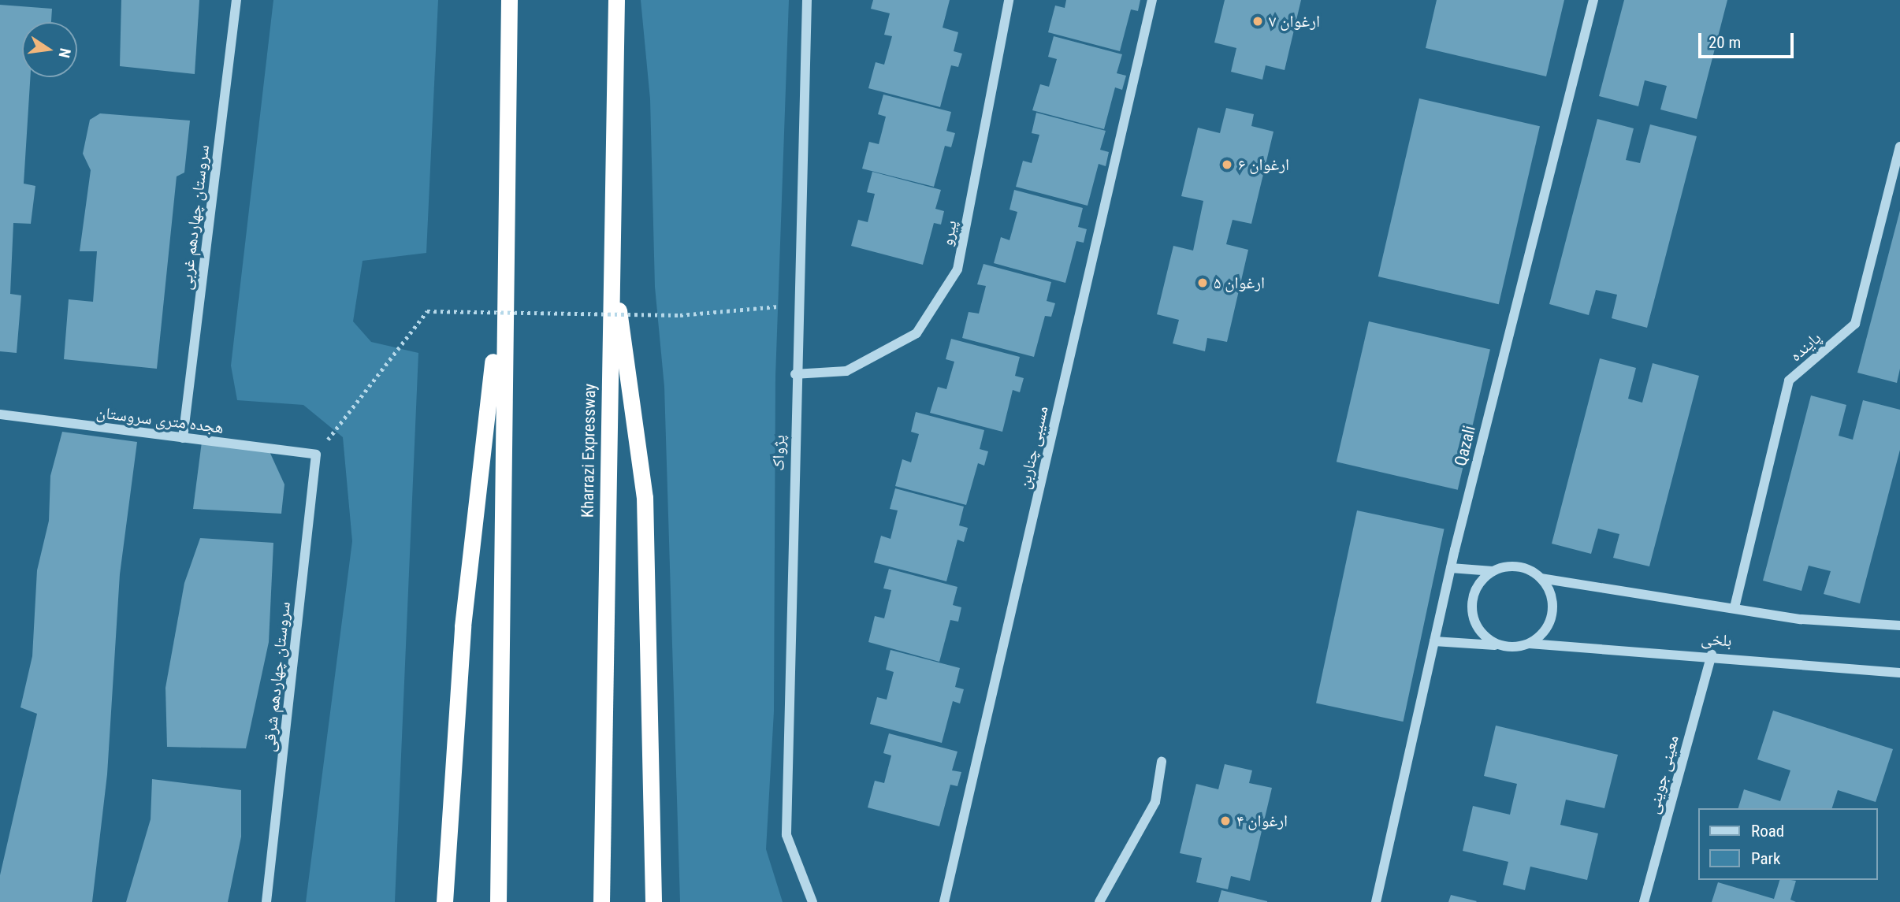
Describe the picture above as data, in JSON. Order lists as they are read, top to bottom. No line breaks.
{"streets":{"highway":["Kharrazi Expressway"],"street":["سروستان چهاردهم غربی","پیرو","پاینده","هجده متری سروستان","Qazali","مسیبی چناربن","پژواک","بلخی","سروستان چهاردهم شرقی","معینی جوینی"]},"crossings":[["سروستان چهاردهم غربی","هجده متری سروستان"],["پیرو","پژواک"],["پاینده","بلخی"],["هجده متری سروستان","سروستان چهاردهم شرقی"],["بلخی","معینی جوینی"]],"places":["ارغوان ۷","ارغوان ۶","ارغوان ۵","ارغوان ۴"],"legend":["Road","Park"],"scale_bar":"20 m","north":"right"}
